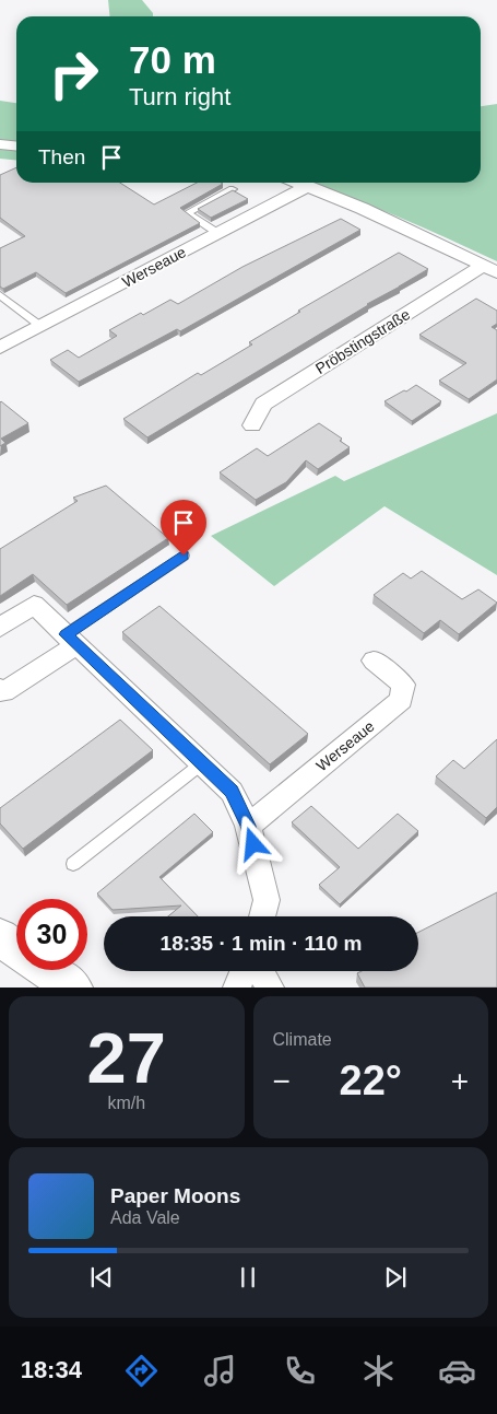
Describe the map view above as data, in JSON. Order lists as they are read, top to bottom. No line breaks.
{"streets":{"street":["Werseaue","Pröbstingstraße"]},"crossings":[["Werseaue","Pröbstingstraße"]],"page":{"turn":["70 m","Turn right"],"then":"Then","limit":"30","trip":"18:35 · 1 min · 110 m","tile":[["27","km/h"],"Climate"],"heat":["−","22°","+"],"song":["Paper Moons","Ada Vale"],"tabs":"18:34"}}
